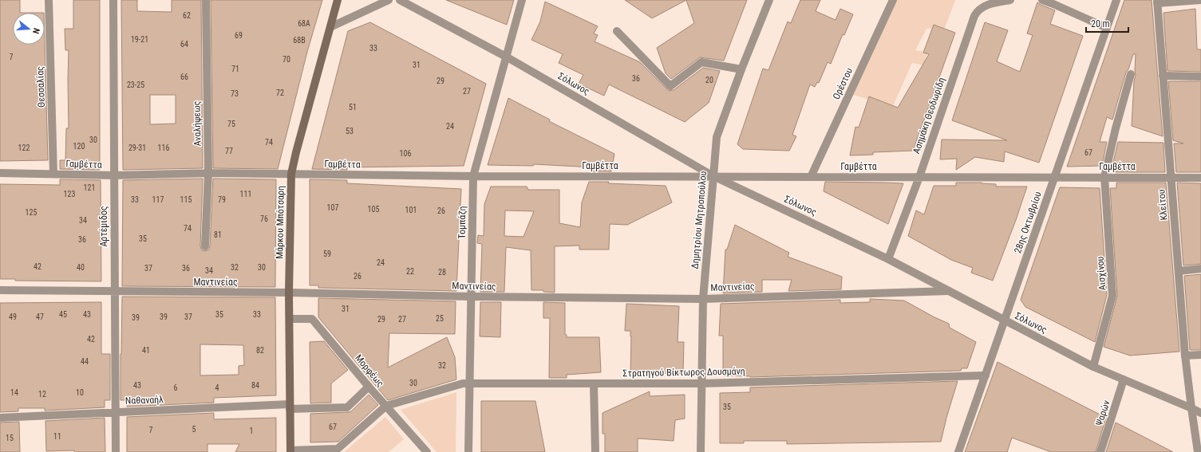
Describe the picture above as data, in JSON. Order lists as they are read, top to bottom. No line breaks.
{"streets":{"main road":["Μάρκου Μπότσαρη"],"street":["Σόλωνος","Ορέστου","Θεσσαλίας","Ασημάκη Θεοδωρίδη","Αναλήψεως","Γαμβέττα","Κλείτου","Δημητρίου Μητροπούλου","Τομπάζη","28ης Οκτωβρίου","Αρτέμιδος","Αισχίνου","Μαντινείας","Μορφέως","Στρατηγού Βίκτωρος Δουσμάνη","Ναθαναήλ","Ψαρών"]},"crossings":[["Σόλωνος","Ασημάκη Θεοδωρίδη"],["Σόλωνος","Γαμβέττα"],["Σόλωνος","Κλείτου"],["Σόλωνος","Δημητρίου Μητροπούλου"],["Σόλωνος","Τομπάζη"],["Σόλωνος","28ης Οκτωβρίου"],["Σόλωνος","Αισχίνου"],["Σόλωνος","Μαντινείας"],["Σόλωνος","Ψαρών"],["Ορέστου","Γαμβέττα"],["Θεσσαλίας","Γαμβέττα"],["Ασημάκη Θεοδωρίδη","Γαμβέττα"],["Αναλήψεως","Γαμβέττα"],["Γαμβέττα","Κλείτου"],["Γαμβέττα","Δημητρίου Μητροπούλου"],["Γαμβέττα","Μάρκου Μπότσαρη"],["Γαμβέττα","Τομπάζη"],["Γαμβέττα","28ης Οκτωβρίου"],["Γαμβέττα","Αρτέμιδος"],["Γαμβέττα","Αισχίνου"],["Δημητρίου Μητροπούλου","Μαντινείας"],["Δημητρίου Μητροπούλου","Στρατηγού Βίκτωρος Δουσμάνη"],["Μάρκου Μπότσαρη","Μαντινείας"],["Μάρκου Μπότσαρη","Μορφέως"],["Μάρκου Μπότσαρη","Ναθαναήλ"],["Τομπάζη","Μαντινείας"],["Τομπάζη","Στρατηγού Βίκτωρος Δουσμάνη"],["28ης Οκτωβρίου","Στρατηγού Βίκτωρος Δουσμάνη"],["Αρτέμιδος","Μαντινείας"],["Αρτέμιδος","Ναθαναήλ"],["Μορφέως","Στρατηγού Βίκτωρος Δουσμάνη"],["Μορφέως","Ναθαναήλ"]],"house_numbers":["62","68Α","69","19-21","68Β","64","33","7","70","31","71","66","36","20","29","23-25","27","72","73","51","75","24","53","30","74","120","122","29-31","116","77","67","106","121","123","111","33","117","115","79","107","105","101","26","125","76","34","74","81","35","36","59","24","42","40","32","30","37","36","34","22","28","26","31","45","43","35","33","49","47","39","37","39","25","29","27","42","41","82","44","32","30","43","84","6","4","14","10","12","35","67","5","7","1","11","15"],"scale_bar":"20 m","north":"right"}
